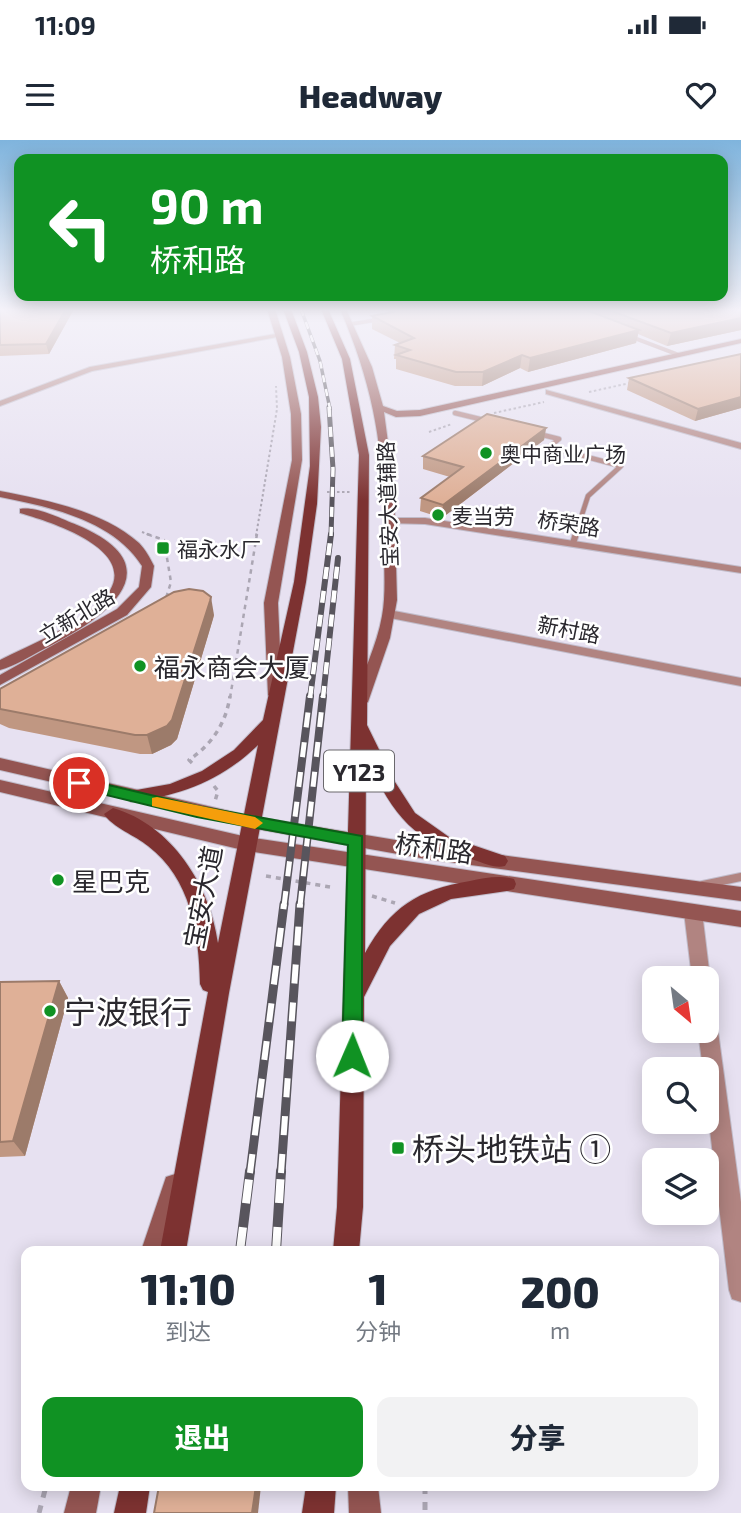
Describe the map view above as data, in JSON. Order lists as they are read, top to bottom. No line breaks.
{"streets":{"main road":["宝安大道辅路","立新北路","Y123","桥和路","宝安大道"],"street":["桥荣路","新村路"]},"crossings":[["宝安大道辅路","桥荣路"],["宝安大道辅路","新村路"],["宝安大道辅路","Y123"],["Y123","桥和路"],["桥和路","宝安大道"]],"places":{"other":["奥中商业广场","麦当劳","福永商会大厦","星巴克","宁波银行"],"transit":["福永水厂","桥头地铁站 ①"]},"north":"bottom right","page":{"status":"11:09","header":"Headway","turn":["90 m","桥和路"],"eta":["11:10","到达","1","分钟","200","m"],"buttons":["退出","分享"]}}
